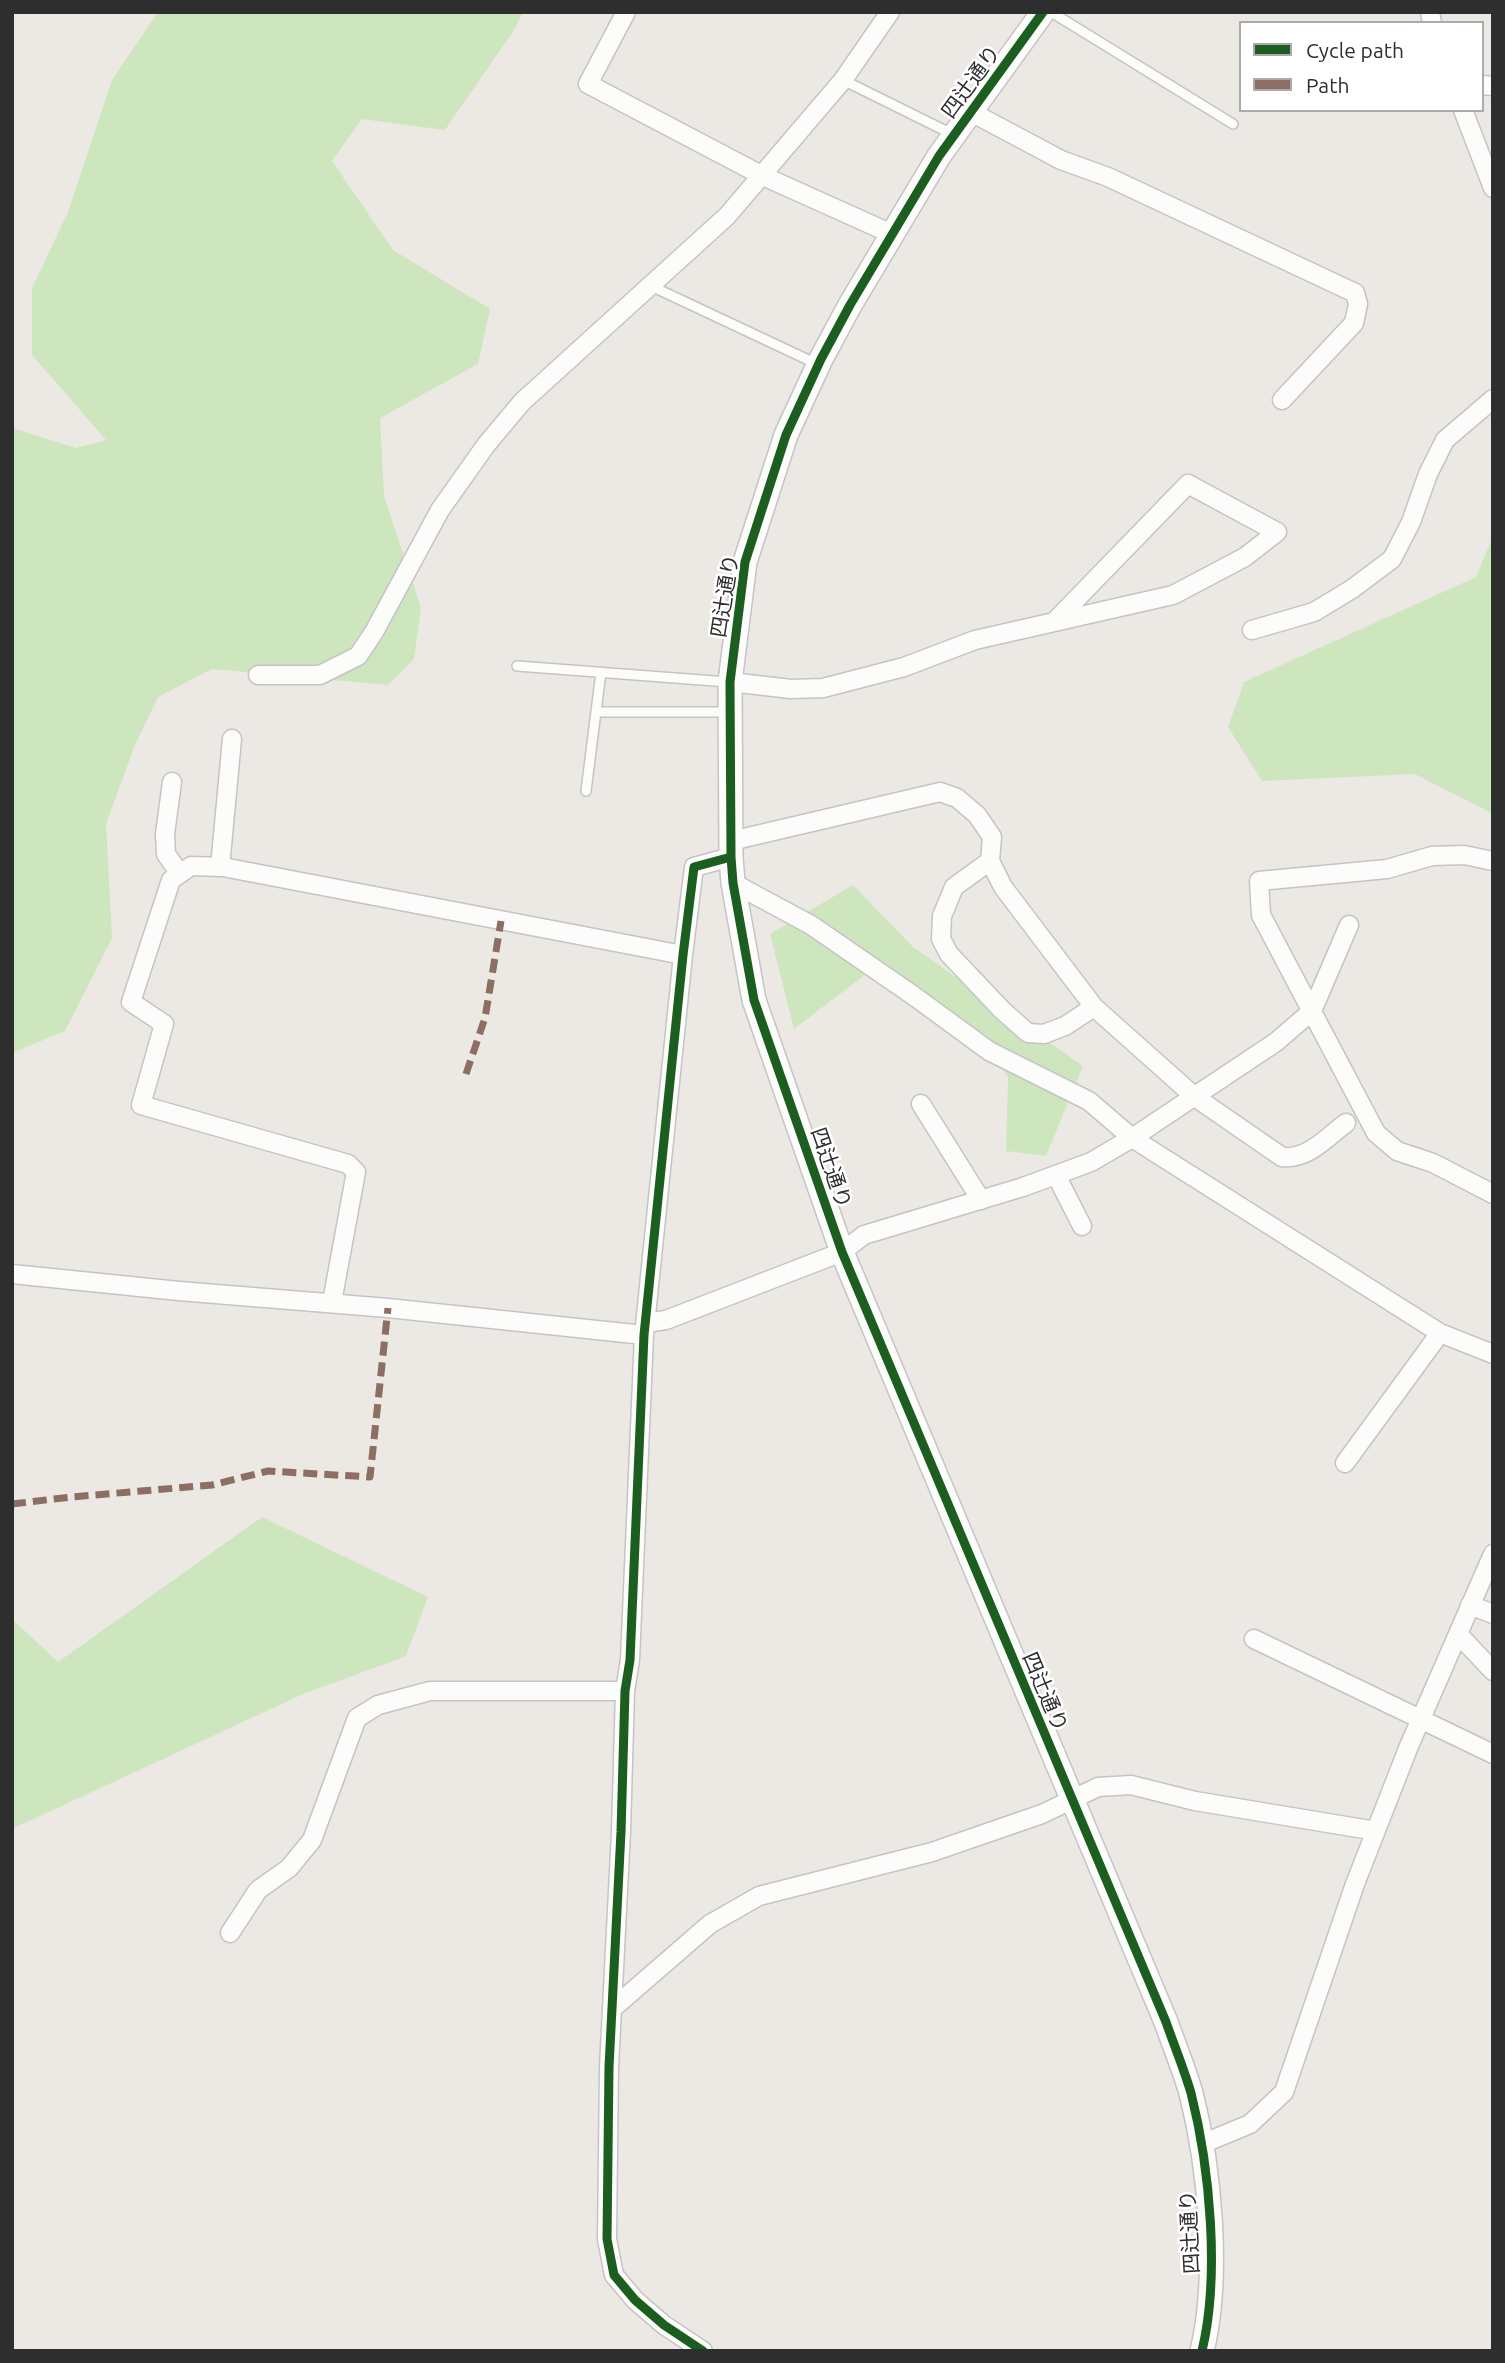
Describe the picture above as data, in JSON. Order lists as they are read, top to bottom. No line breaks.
{"streets":{"street":["四辻通り"]},"legend":["Cycle path","Path"]}
